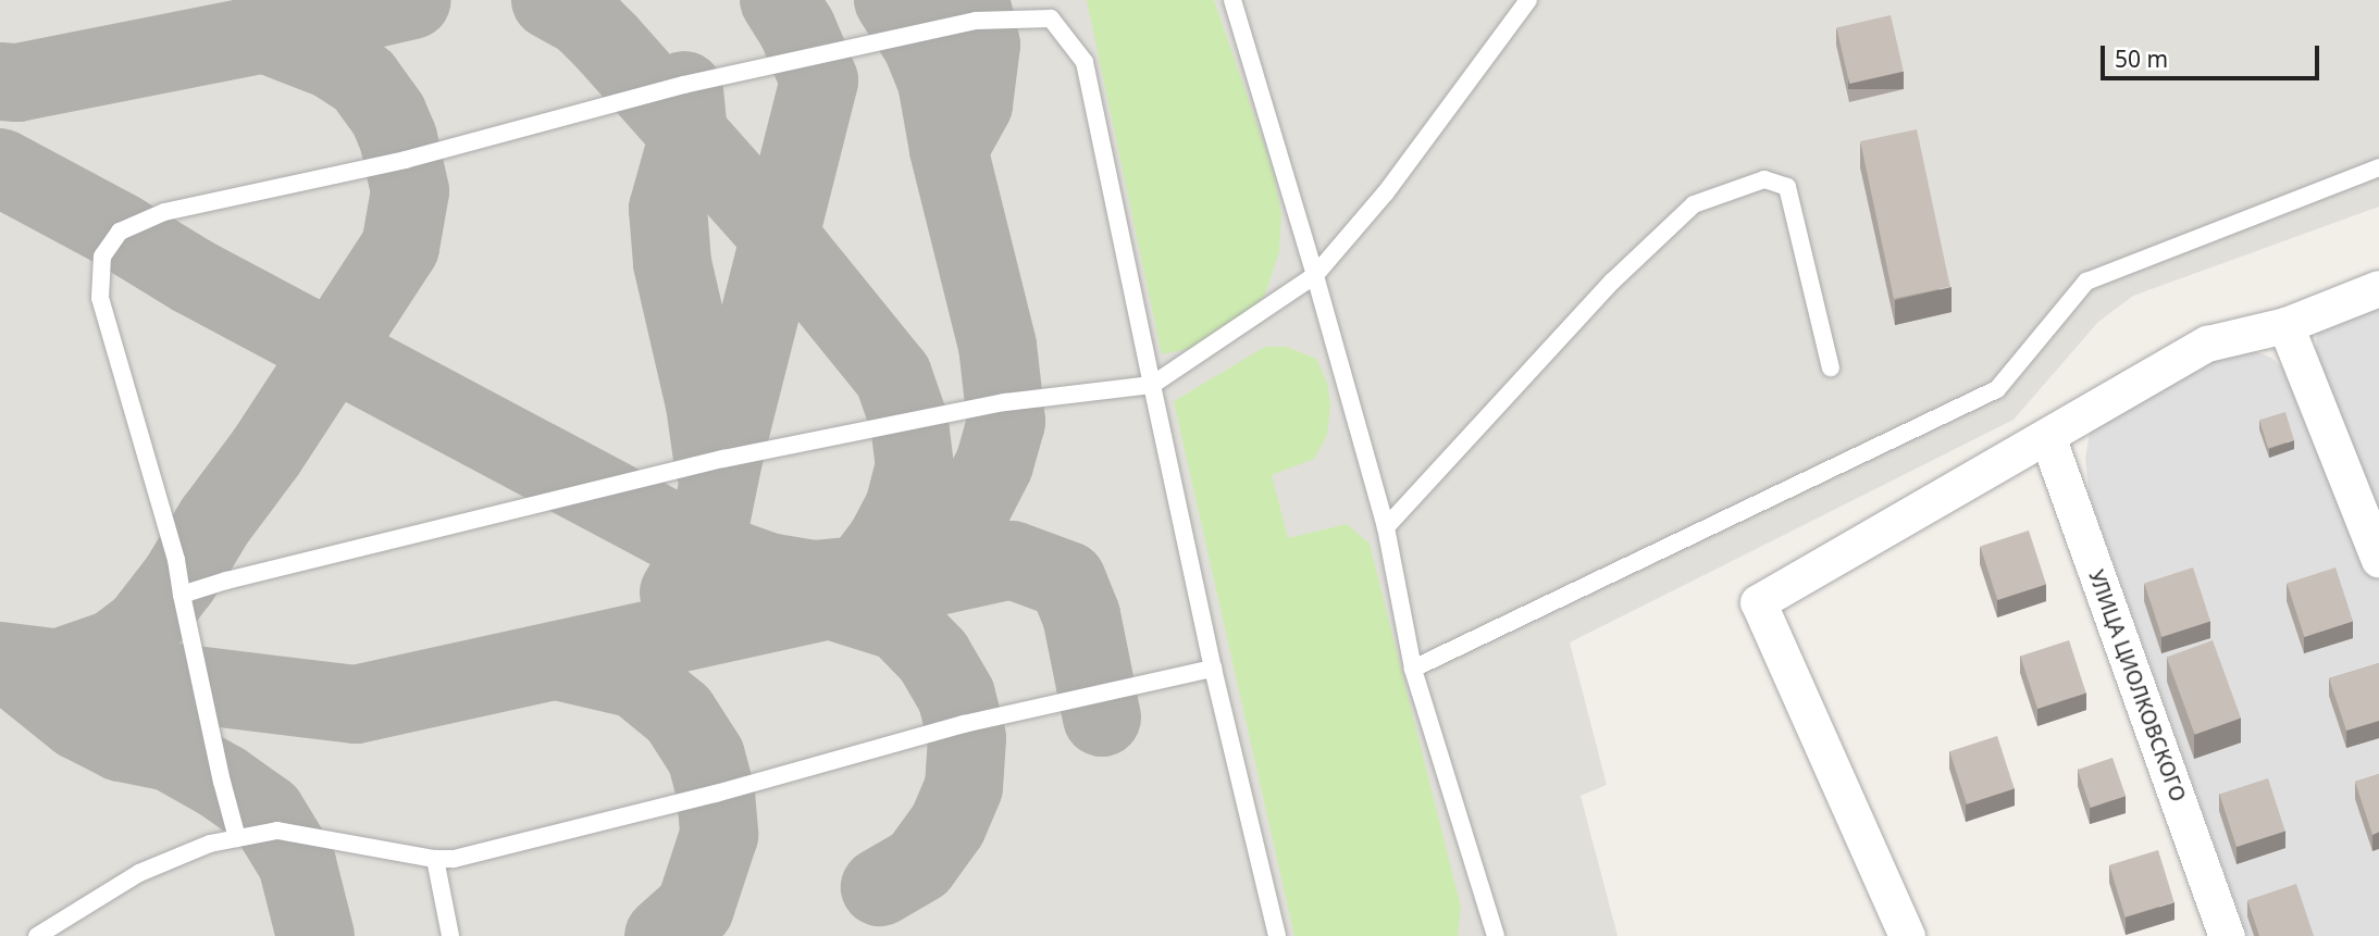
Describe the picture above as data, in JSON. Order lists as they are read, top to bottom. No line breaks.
{"streets":{"street":["УЛИЦА ЦИОЛКОВСКОГО"]},"scale_bar":"50 m"}
